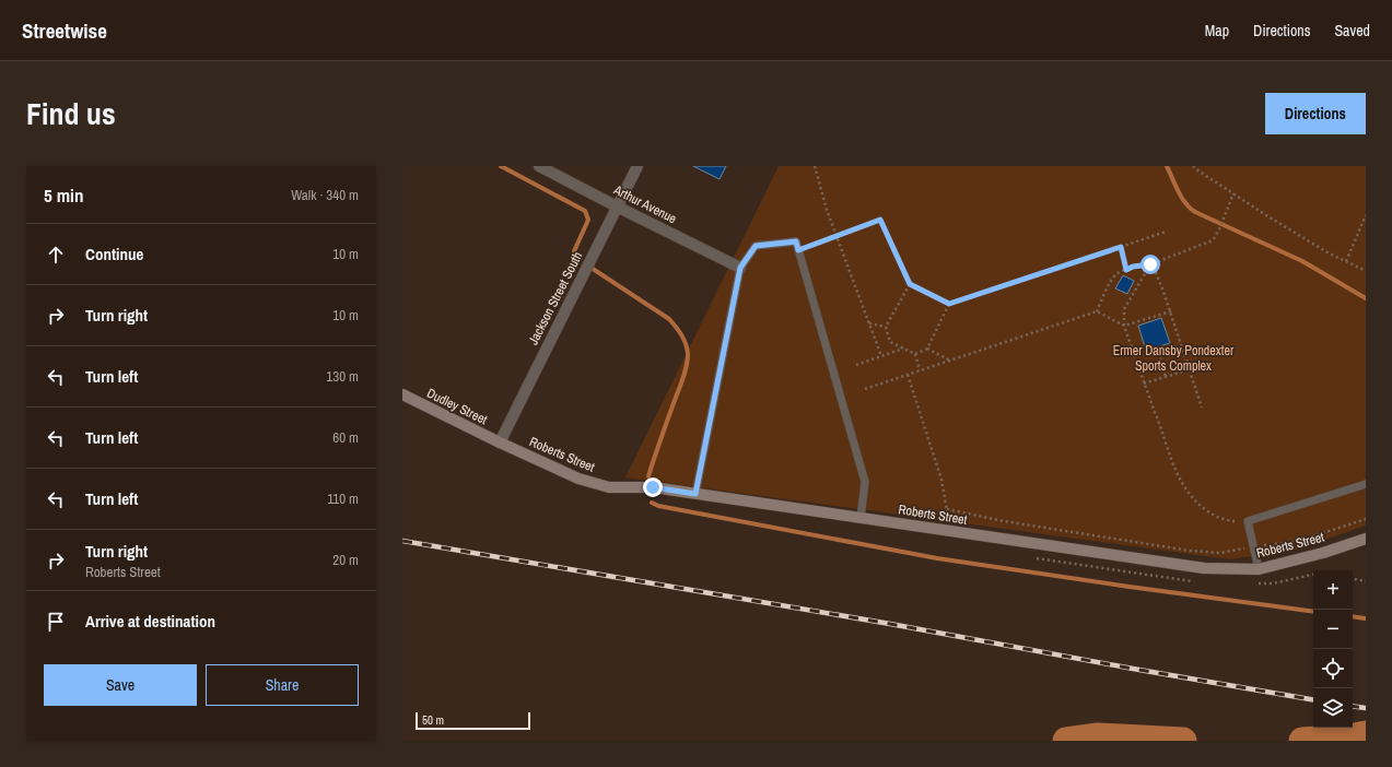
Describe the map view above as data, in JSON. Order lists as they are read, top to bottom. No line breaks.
{"streets":{"street":["Arthur Avenue","Jackson Street South","Dudley Street","Roberts Street"]},"crossings":[["Arthur Avenue","Jackson Street South"],["Jackson Street South","Dudley Street"],["Jackson Street South","Roberts Street"],["Dudley Street","Roberts Street"]],"parks":["Ermer Dansby Pondexter Sports Complex"],"scale_bar":"50 m","page":{"header":"Streetwise","nav":["Map","Directions","Saved"],"title":"Find us","buttons":["Directions",["Save","Share"]],"heading":["5 min","Walk · 340 m"],"list":[["Continue","10 m"],["Turn right","10 m"],["Turn left","130 m"],["Turn left","60 m"],["Turn left","110 m"],["Turn right","Roberts Street","20 m"],"Arrive at destination"],"map_buttons":["+","−"],"scale":"50 m"}}
